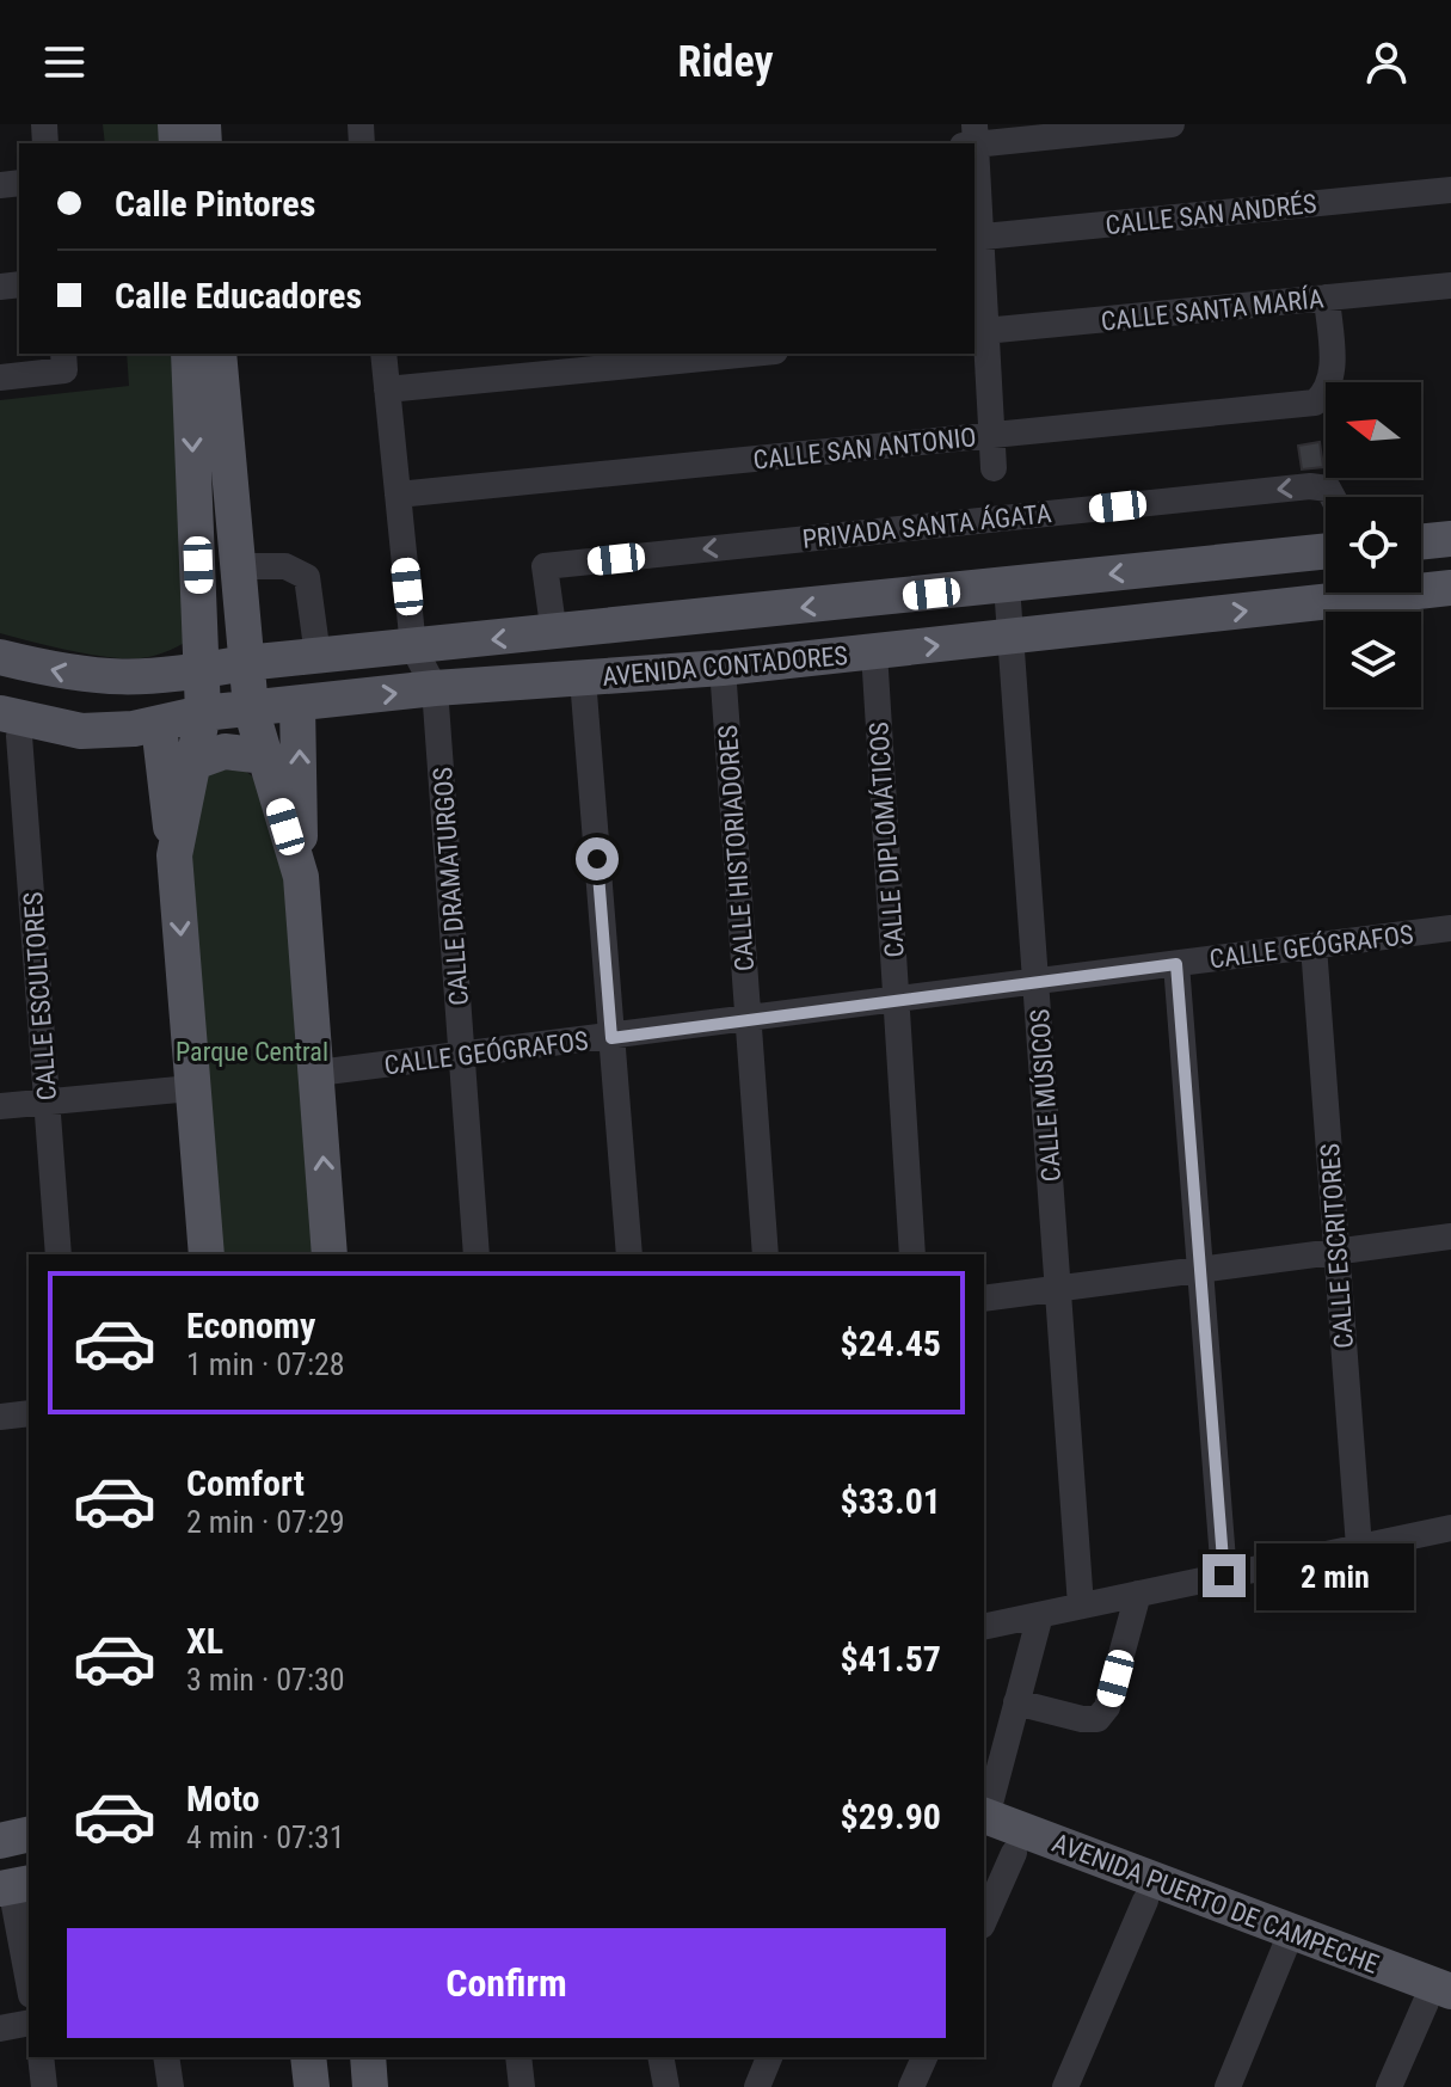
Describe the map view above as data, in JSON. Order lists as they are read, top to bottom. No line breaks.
{"streets":{"main road":["AVENIDA CONTADORES","AVENIDA PUERTO DE CAMPECHE"],"street":["CALLE SAN ANDRÉS","CALLE SANTA MARÍA","CALLE SAN ANTONIO","PRIVADA SANTA ÁGATA","CALLE DIPLOMÁTICOS","CALLE HISTORIADORES","CALLE DRAMATURGOS","CALLE GEÓGRAFOS","CALLE ESCULTORES","CALLE MÚSICOS","CALLE ESCRITORES"]},"crossings":[["CALLE SANTA MARÍA","CALLE SAN ANTONIO"],["PRIVADA SANTA ÁGATA","AVENIDA CONTADORES"],["AVENIDA CONTADORES","CALLE DIPLOMÁTICOS"],["AVENIDA CONTADORES","CALLE HISTORIADORES"],["AVENIDA CONTADORES","CALLE DRAMATURGOS"],["AVENIDA CONTADORES","CALLE ESCULTORES"],["AVENIDA CONTADORES","CALLE MÚSICOS"],["CALLE DIPLOMÁTICOS","CALLE GEÓGRAFOS"],["CALLE HISTORIADORES","CALLE GEÓGRAFOS"],["CALLE DRAMATURGOS","CALLE GEÓGRAFOS"],["CALLE GEÓGRAFOS","CALLE MÚSICOS"],["CALLE GEÓGRAFOS","CALLE ESCRITORES"]],"parks":["Parque Central"],"north":"left","page":{"header":"Ridey","banner":["Calle Pintores","Calle Educadores"],"list":[{"name":"Economy","note":"1 min · 07:28","value":"$24.45"},{"name":"Comfort","note":"2 min · 07:29","value":"$33.01"},{"name":"XL","note":"3 min · 07:30","value":"$41.57"},{"name":"Moto","note":"4 min · 07:31","value":"$29.90"}],"bubble":"2 min","buttons":"Confirm"}}
